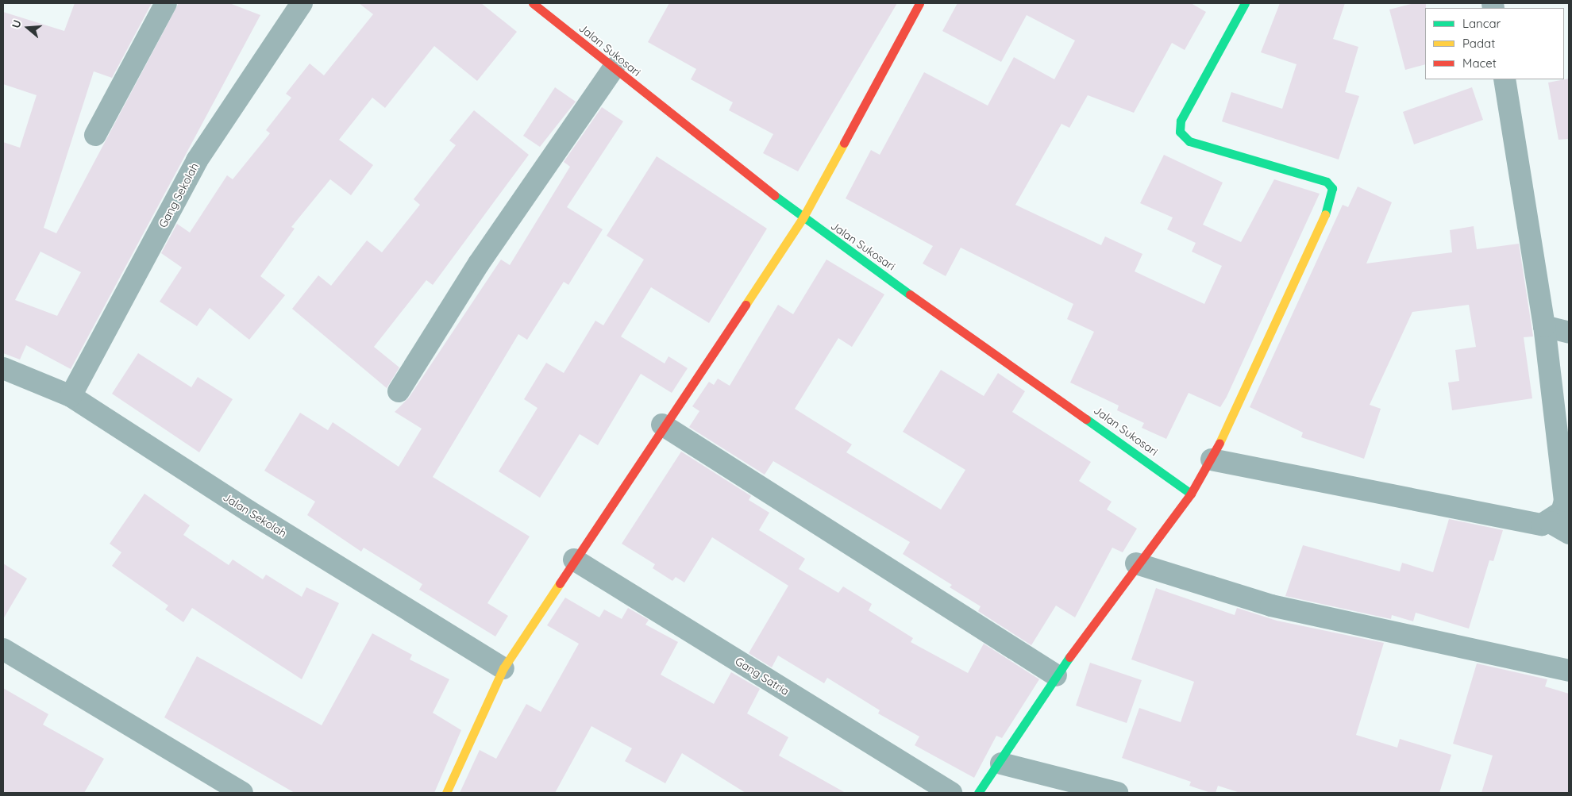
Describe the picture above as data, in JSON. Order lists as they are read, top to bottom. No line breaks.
{"streets":{"street":["Jalan Sukosari","Gang Sekolah","Jalan Sekolah","Gang Satria"]},"crossings":[["Gang Sekolah","Jalan Sekolah"]],"legend":["Lancar","Padat","Macet"],"north":"left"}
